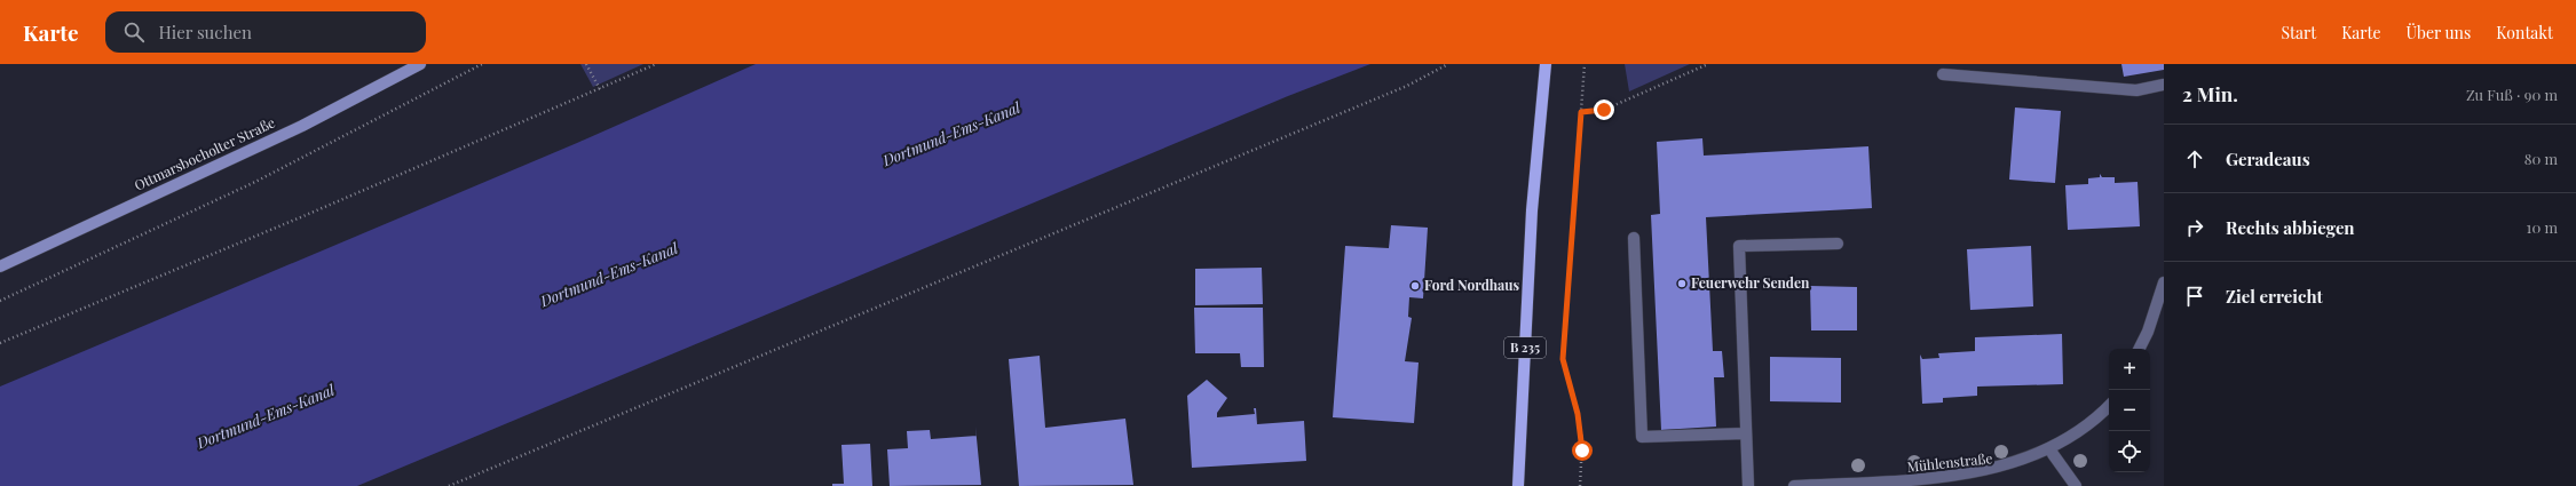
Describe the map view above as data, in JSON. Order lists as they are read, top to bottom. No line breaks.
{"streets":{"main road":["Ottmarsbocholter Straße","B 235"],"street":["Mühlenstraße"]},"water":["Dortmund-Ems-Kanal"],"places":["Feuerwehr Senden","Ford Nordhaus"],"page":{"header":"Karte","search":"Hier suchen","nav":["Start","Karte","Über uns","Kontakt"],"heading":["2 Min.","Zu Fuß · 90 m"],"list":[["Geradeaus","80 m"],["Rechts abbiegen","10 m"],"Ziel erreicht"],"map_buttons":["+","−"]}}
